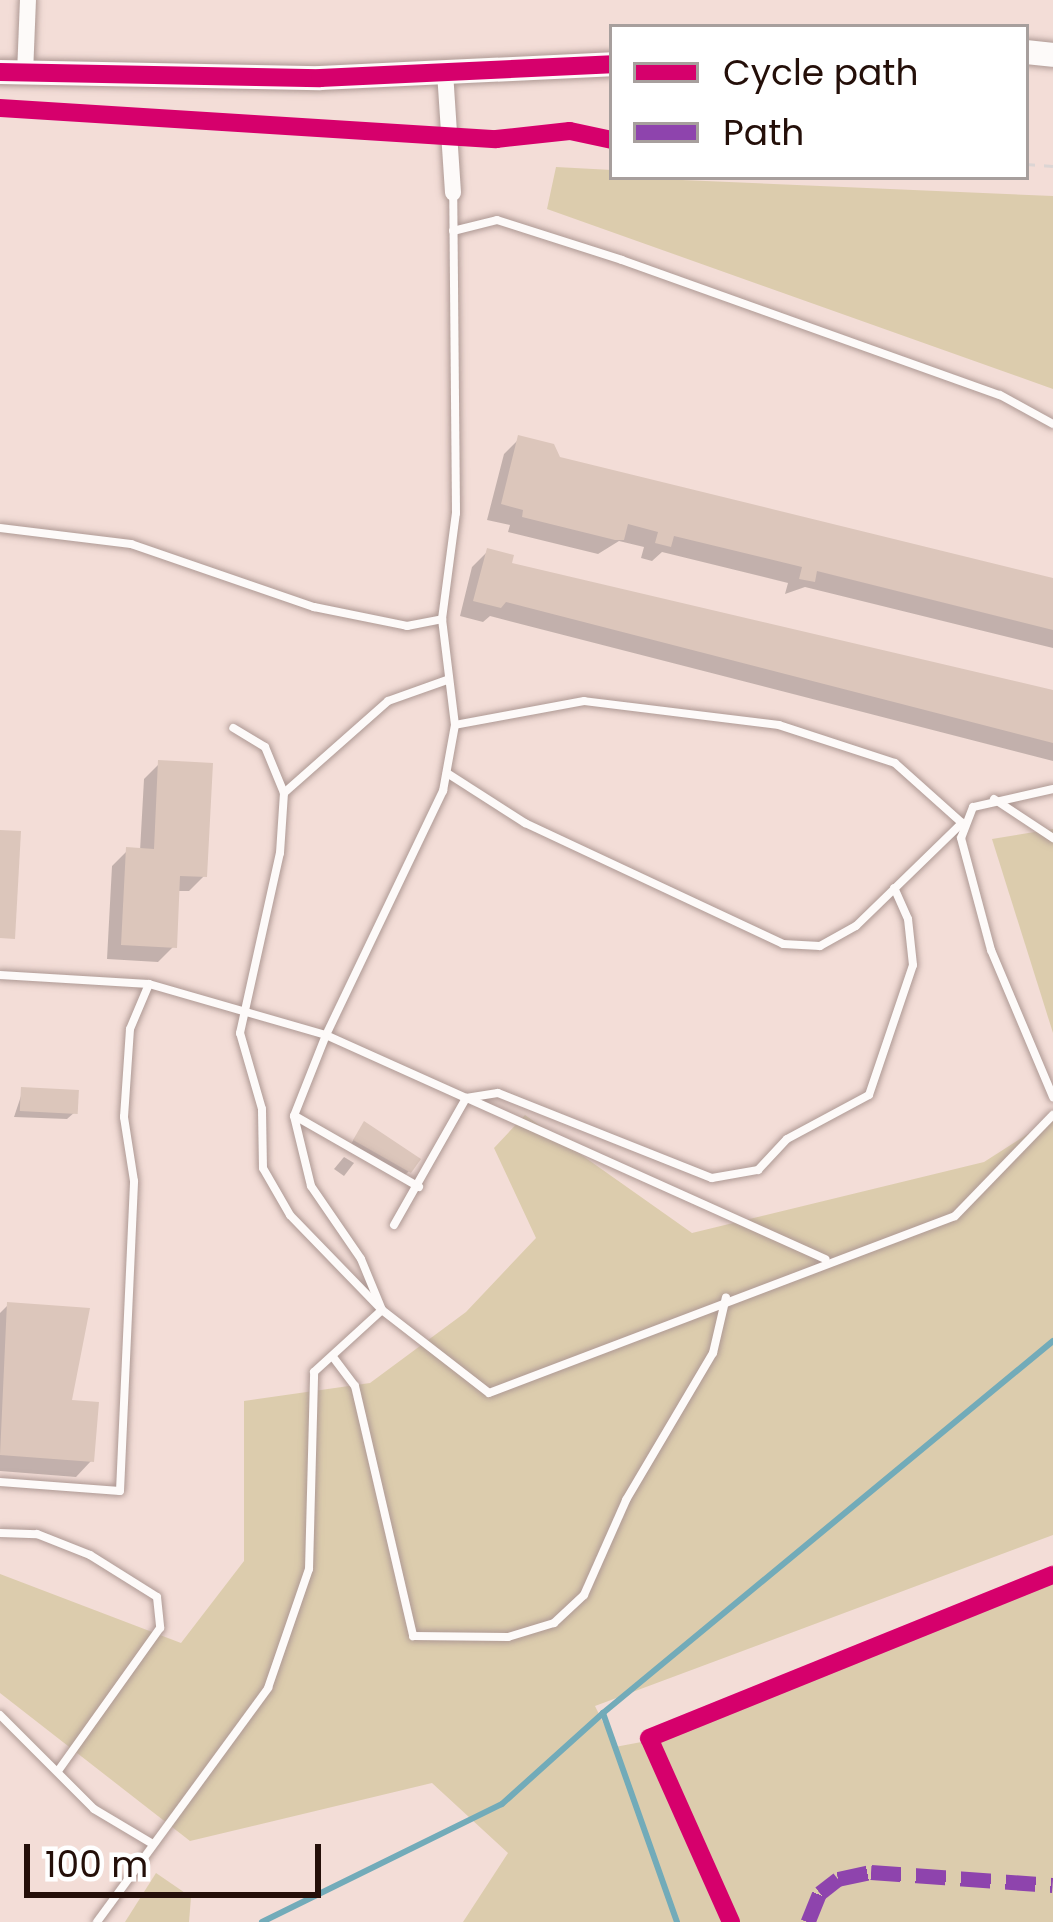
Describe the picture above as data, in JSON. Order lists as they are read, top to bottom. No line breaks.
{"legend":["Cycle path","Path"],"scale_bar":"100 m"}
